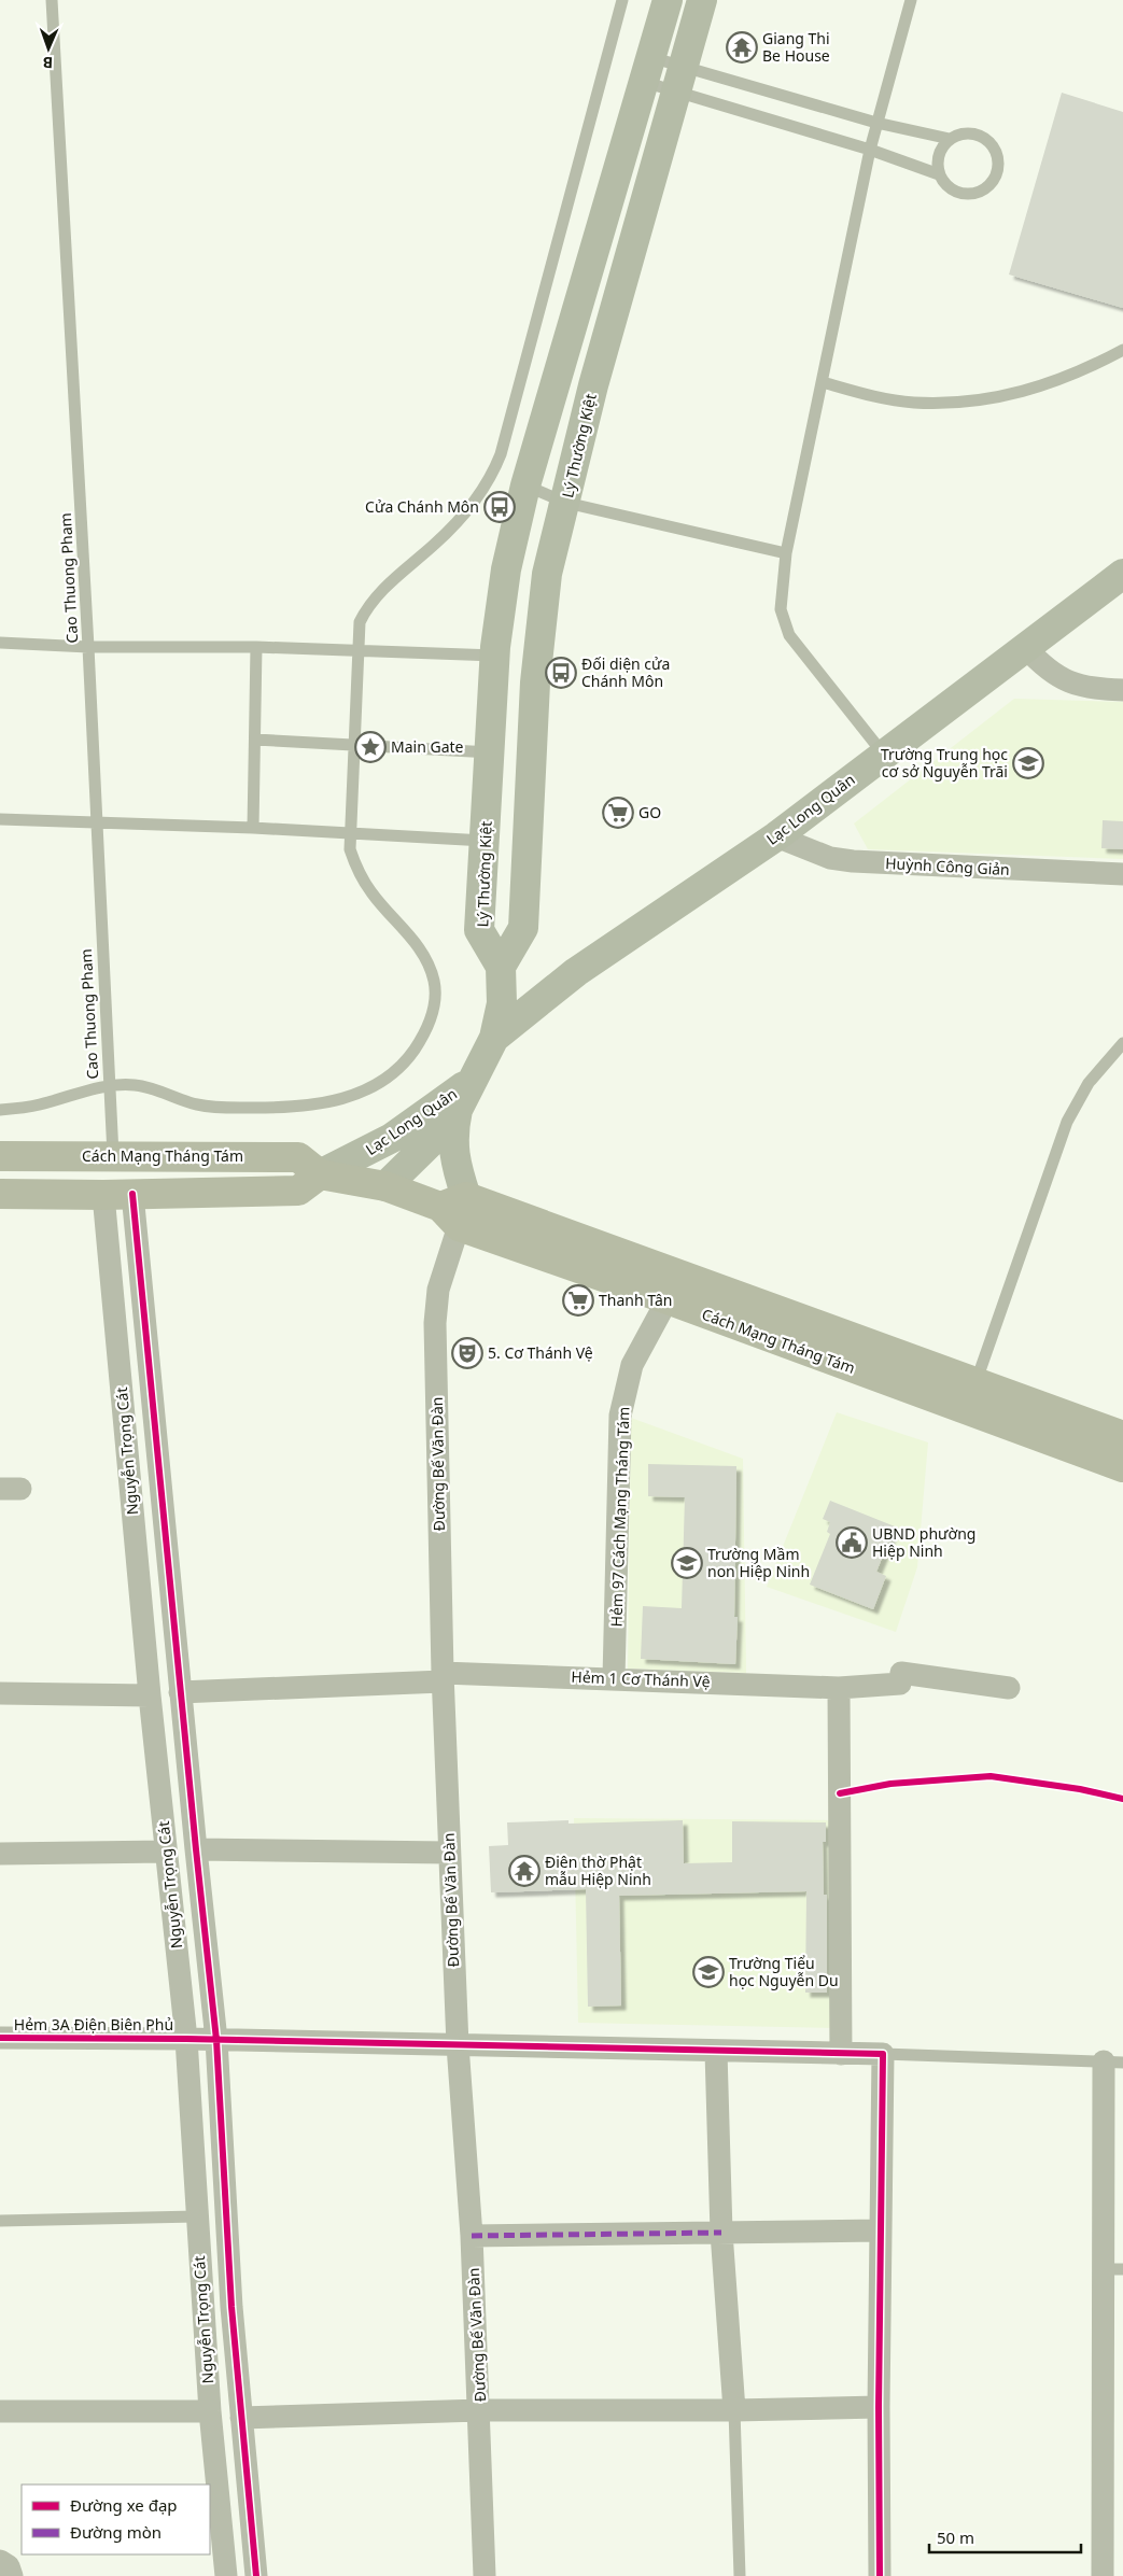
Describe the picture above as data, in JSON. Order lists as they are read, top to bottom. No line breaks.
{"streets":{"main road":["Lý Thường Kiệt","Lạc Long Quân","Cách Mạng Tháng Tám"],"street":["Huỳnh Công Giản","Nguyễn Trọng Cát","Đường Bế Văn Đàn","Hẻm 97 Cách Mạng Tháng Tám","Hẻm 1 Cơ Thánh Vệ","Hẻm 3A Điện Biên Phủ"],"lane":["Cao Thuong Pham"]},"crossings":[["Lý Thường Kiệt","Lạc Long Quân"],["Cao Thuong Pham","Cách Mạng Tháng Tám"],["Lạc Long Quân","Huỳnh Công Giản"],["Lạc Long Quân","Cách Mạng Tháng Tám"],["Cách Mạng Tháng Tám","Đường Bế Văn Đàn"],["Cách Mạng Tháng Tám","Hẻm 97 Cách Mạng Tháng Tám"],["Nguyễn Trọng Cát","Hẻm 3A Điện Biên Phủ"],["Đường Bế Văn Đàn","Hẻm 1 Cơ Thánh Vệ"],["Đường Bế Văn Đàn","Hẻm 3A Điện Biên Phủ"],["Hẻm 97 Cách Mạng Tháng Tám","Hẻm 1 Cơ Thánh Vệ"]],"places":{"temple":["Giang Thi Be House","Điện thờ Phật mẫu Hiệp Ninh"],"bus stop":["Cửa Chánh Môn","Đối diện cửa Chánh Môn"],"place":["Main Gate"],"school or university":["Trường Trung học cơ sở Nguyễn Trãi","Trường Mầm non Hiệp Ninh","Trường Tiểu học Nguyễn Du"],"supermarket":["GO","Thanh Tân"],"theatre":["5. Cơ Thánh Vệ"],"public building":["UBND phường Hiệp Ninh"]},"legend":["Đường xe đạp","Đường mòn"],"scale_bar":"50 m","north":"bottom"}
